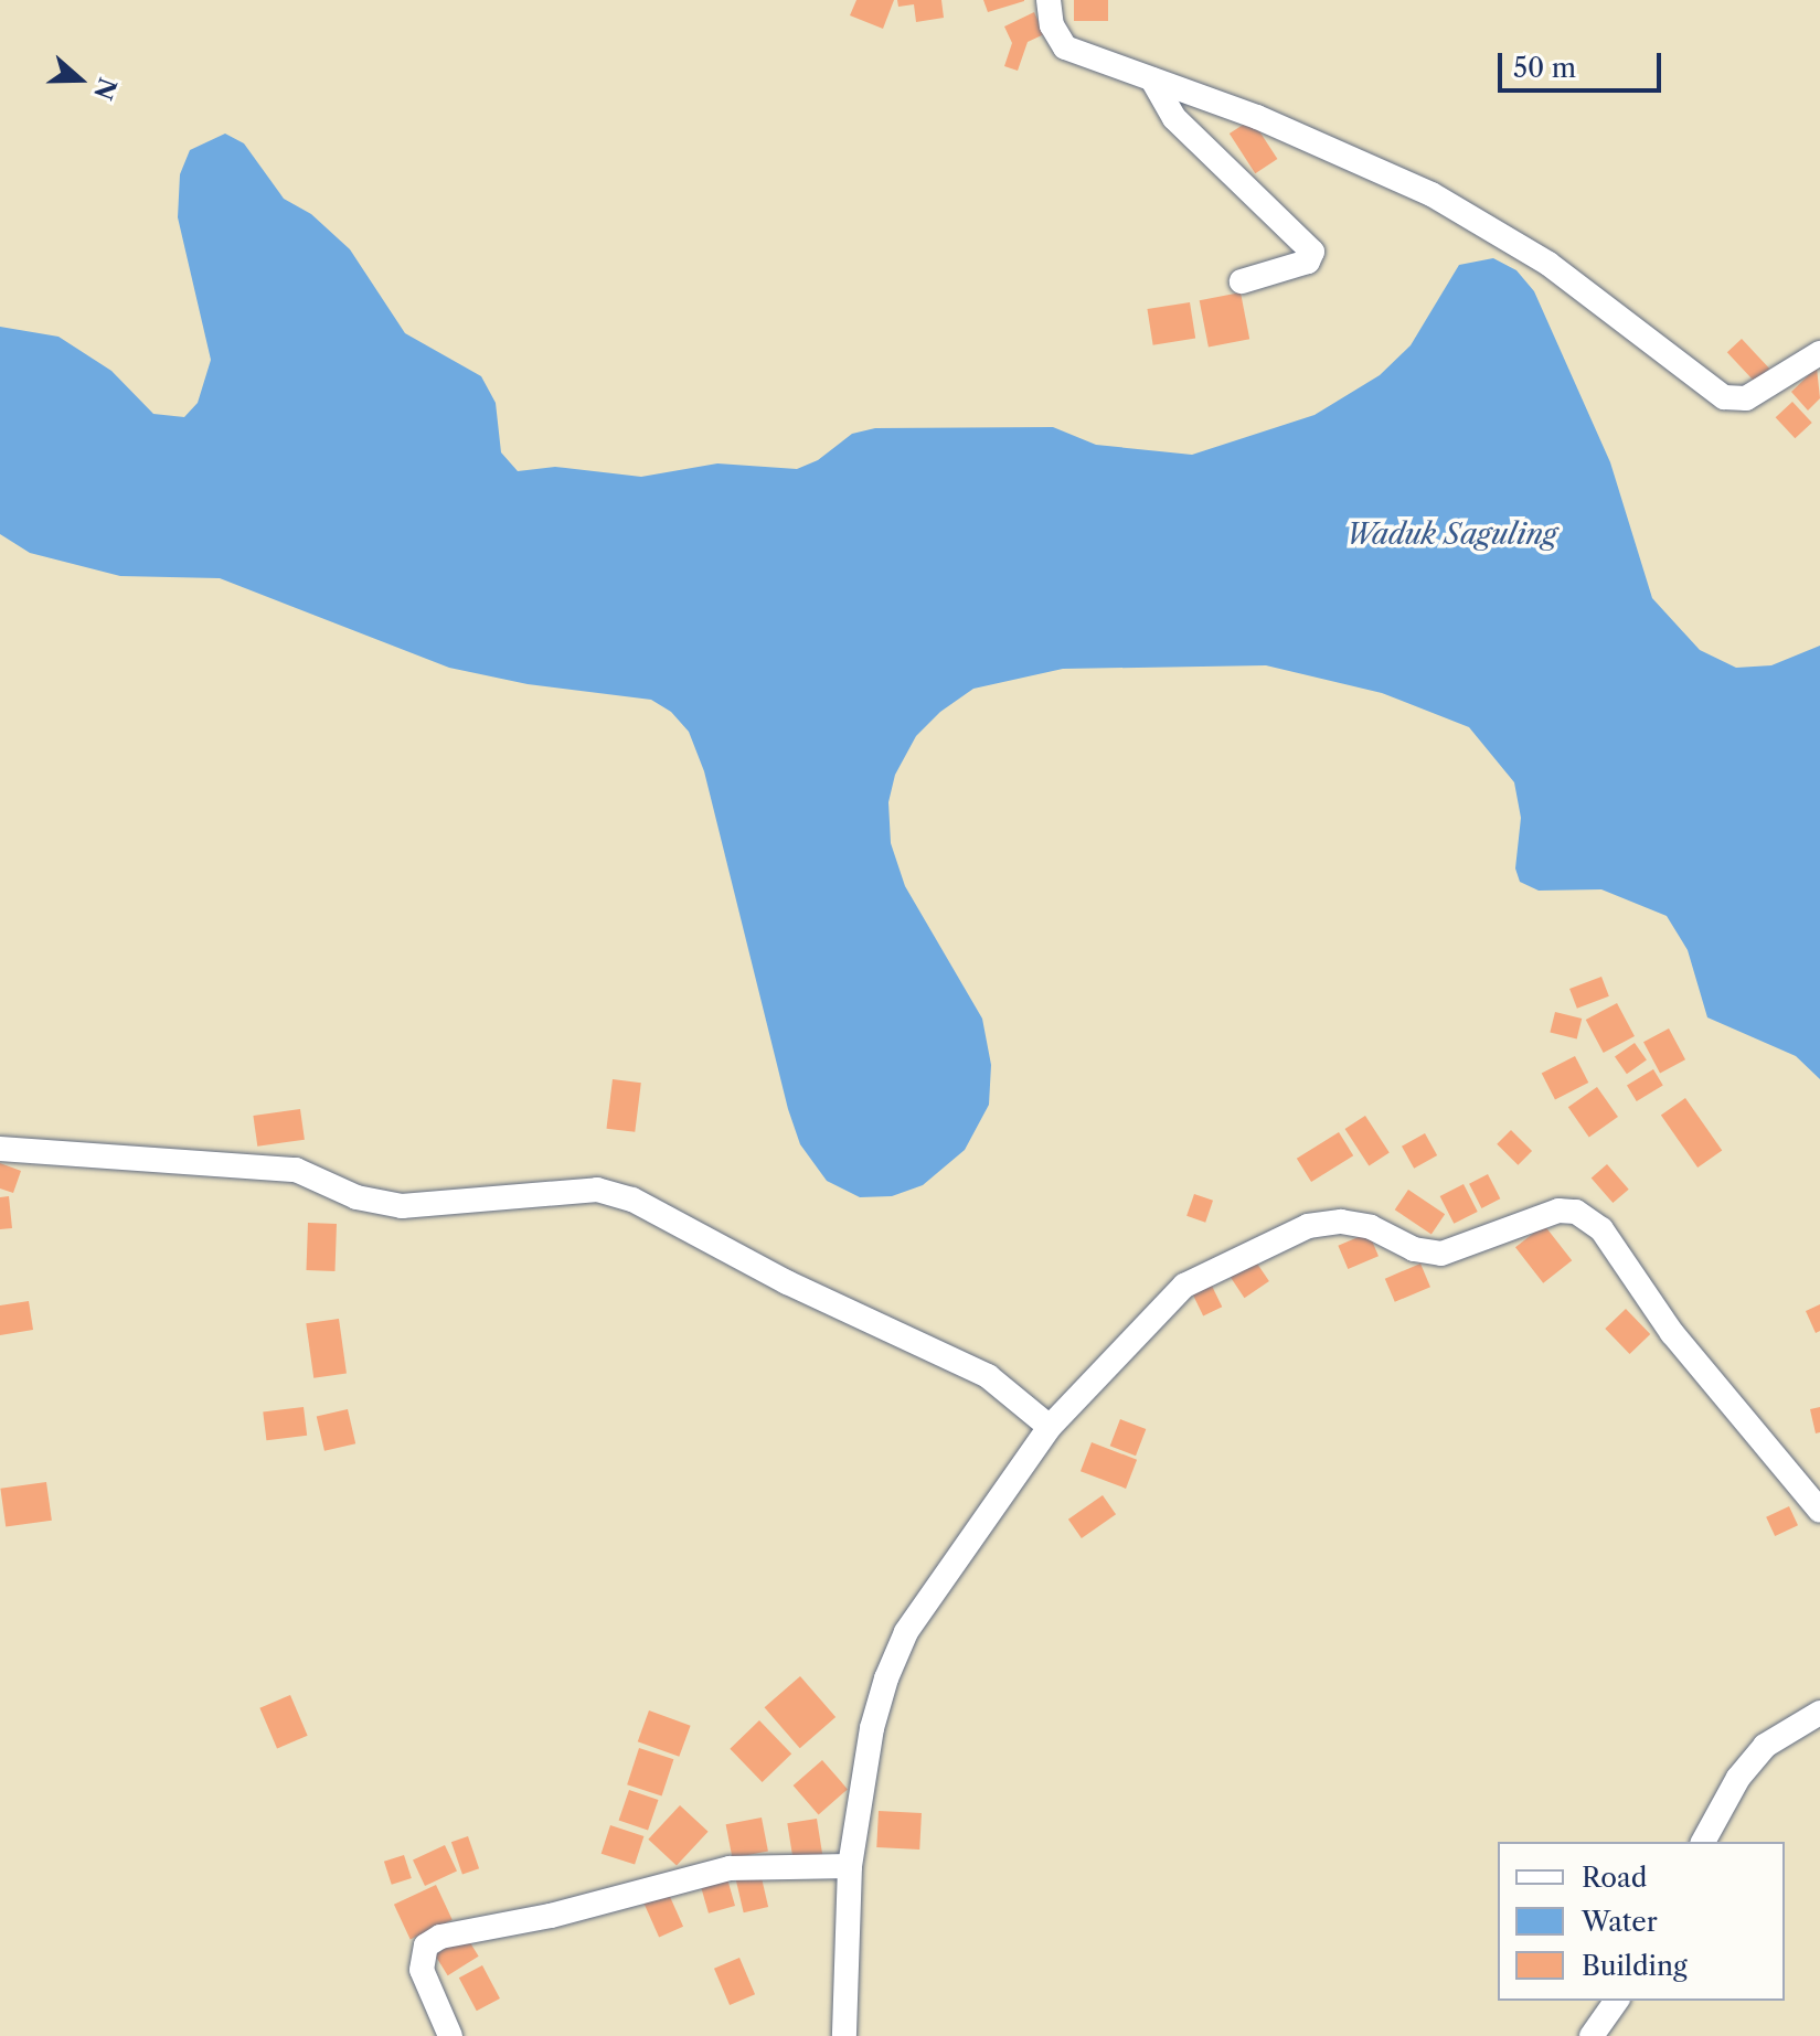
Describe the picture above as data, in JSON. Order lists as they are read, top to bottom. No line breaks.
{"water":["Waduk Saguling"],"legend":["Road","Water","Building"],"scale_bar":"50 m","north":"right"}
